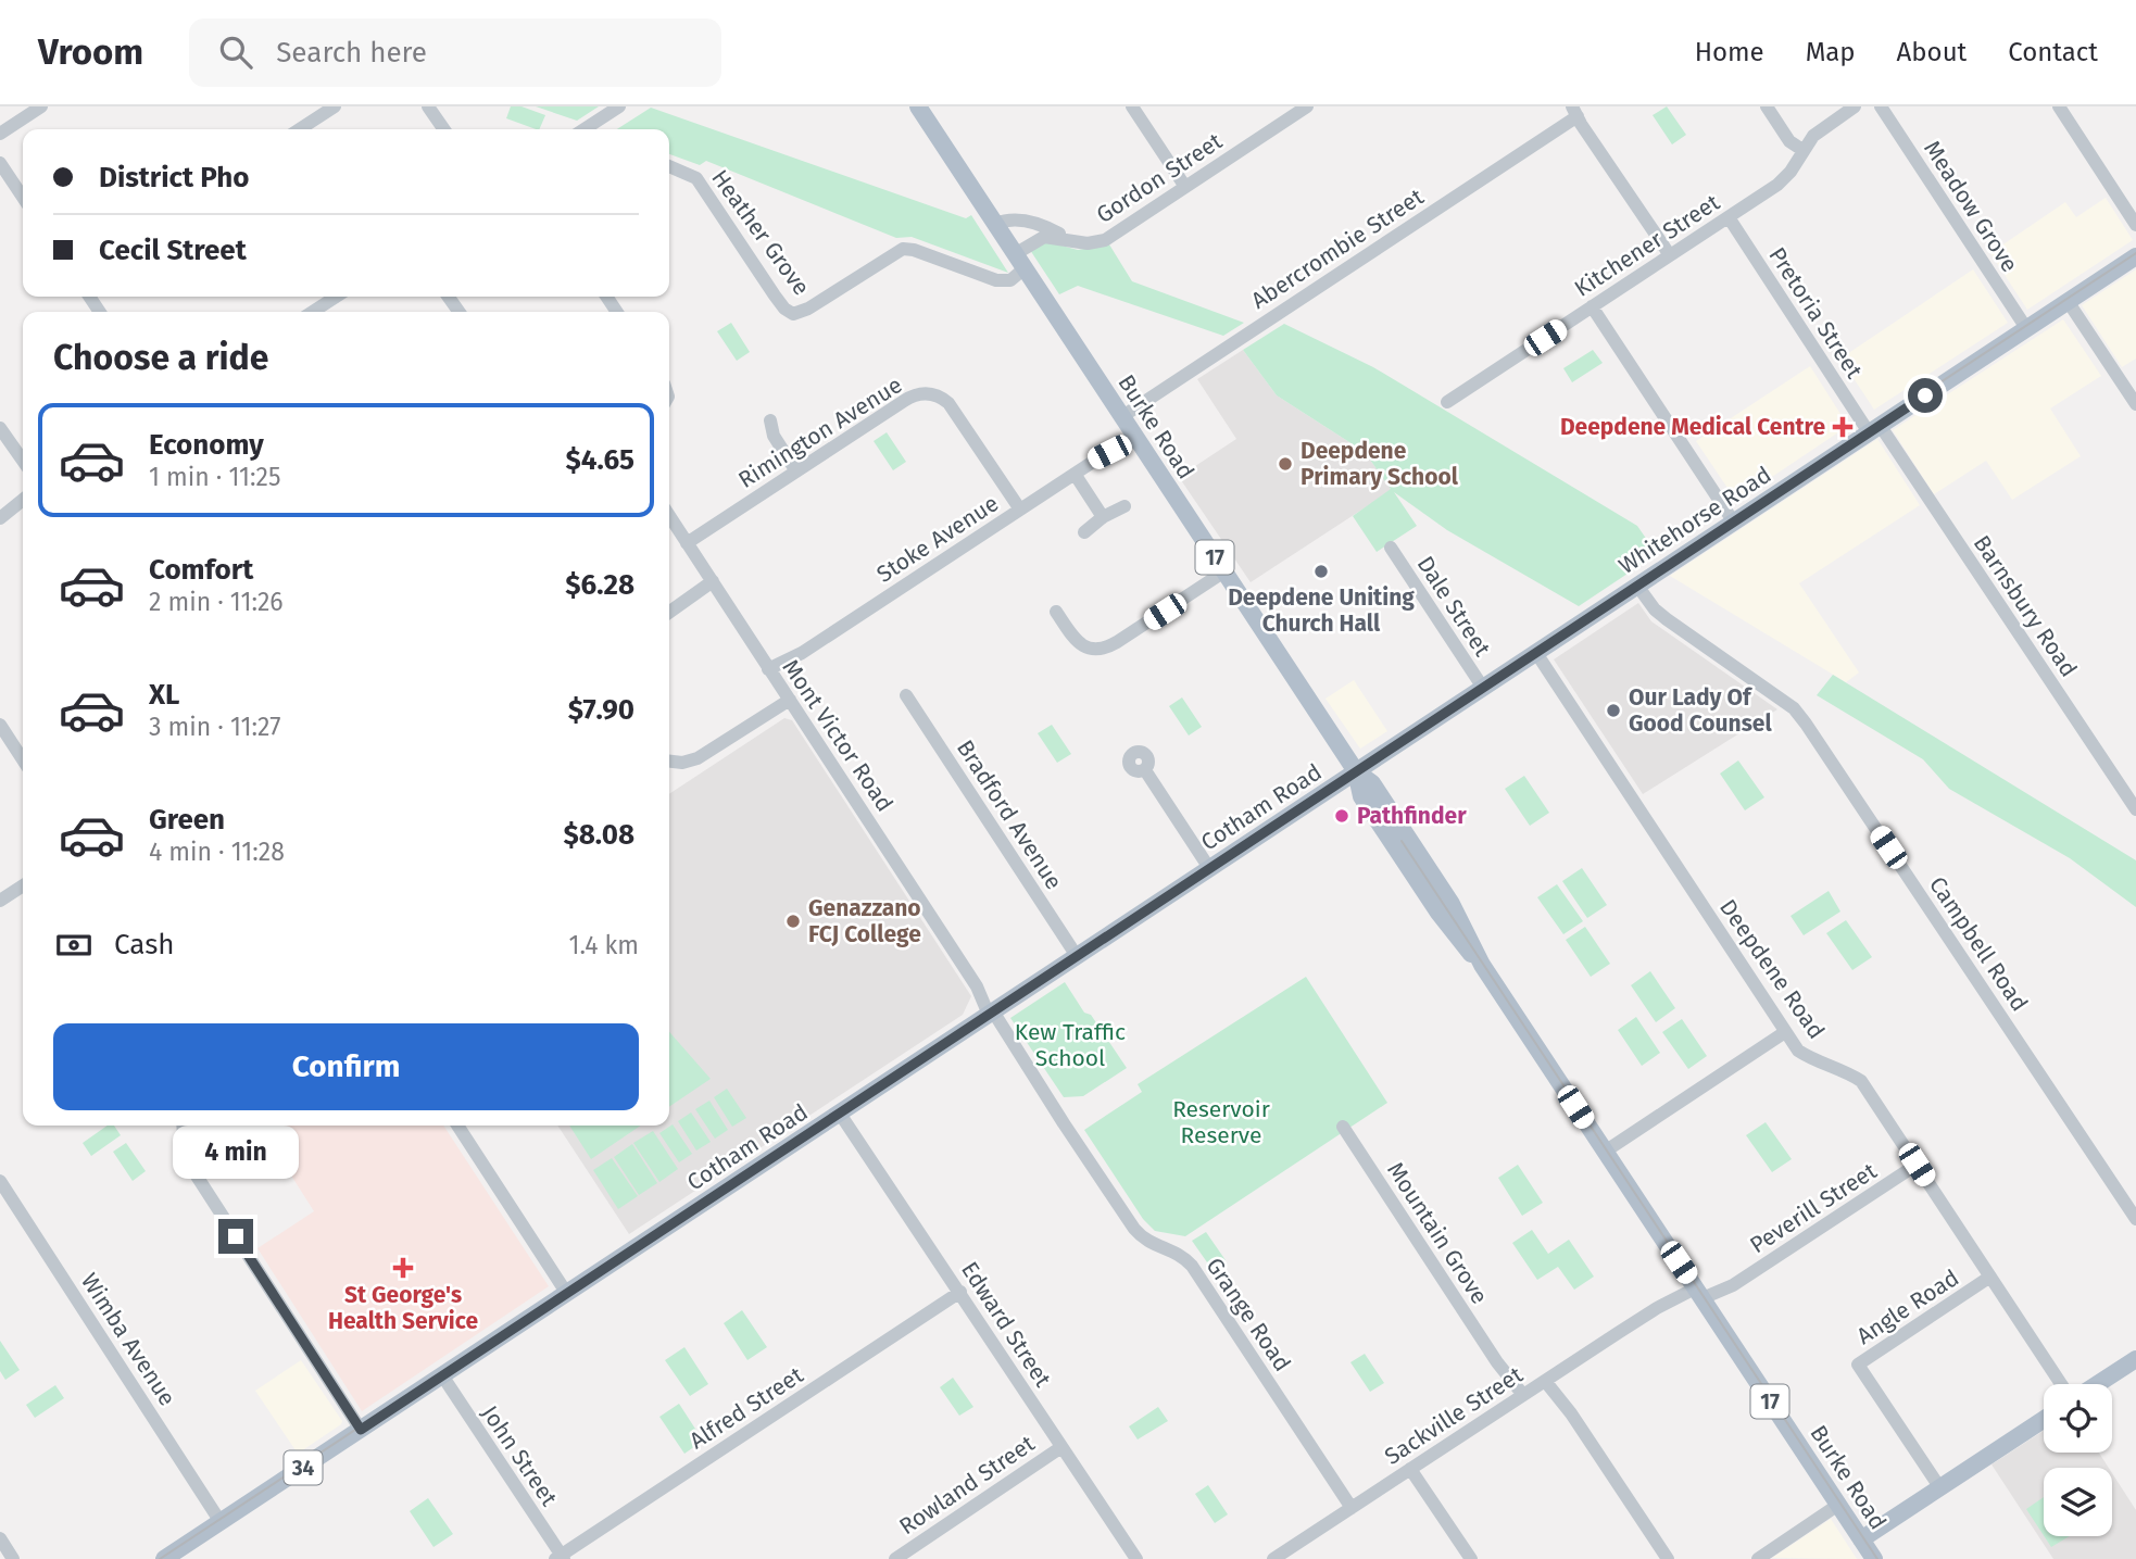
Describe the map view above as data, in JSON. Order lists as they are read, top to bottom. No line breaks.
{"streets":{"main road":["Burke Road","Whitehorse Road","17","Cotham Road","34"],"street":["Gordon Street","Meadow Grove","Heather Grove","Kitchener Street","Abercrombie Street","Pretoria Street","Rimington Avenue","Stoke Avenue","Dale Street","Barnsbury Road","Mont Victor Road","Bradford Avenue","Campbell Road","Deepdene Road","Peverill Street","Mountain Grove","Angle Road","Grange Road","Edward Street","Wimba Avenue","Alfred Street","Sackville Street","John Street","Rowland Street"]},"crossings":[["Gordon Street","Heather Grove"],["Gordon Street","Burke Road"],["Meadow Grove","Whitehorse Road"],["Heather Grove","Burke Road"],["Kitchener Street","Pretoria Street"],["Abercrombie Street","Burke Road"],["Abercrombie Street","Stoke Avenue"],["Pretoria Street","Whitehorse Road"],["Pretoria Street","Barnsbury Road"],["Burke Road","Whitehorse Road"],["Burke Road","Stoke Avenue"],["Burke Road","Cotham Road"],["Burke Road","Peverill Street"],["Burke Road","Sackville Street"],["Rimington Avenue","Stoke Avenue"],["Rimington Avenue","Mont Victor Road"],["Whitehorse Road","Dale Street"],["Whitehorse Road","Barnsbury Road"],["Whitehorse Road","Cotham Road"],["Whitehorse Road","Campbell Road"],["Whitehorse Road","Deepdene Road"],["Stoke Avenue","Mont Victor Road"],["Mont Victor Road","Cotham Road"],["Mont Victor Road","Grange Road"],["Cotham Road","Bradford Avenue"],["Cotham Road","Grange Road"],["Cotham Road","Edward Street"],["Cotham Road","Wimba Avenue"],["Cotham Road","John Street"],["Deepdene Road","Peverill Street"],["Deepdene Road","Angle Road"],["Peverill Street","Sackville Street"],["Mountain Grove","Sackville Street"],["Grange Road","Sackville Street"],["Edward Street","Alfred Street"],["Edward Street","Rowland Street"],["Alfred Street","John Street"]],"parks":["Kew Traffic School","Reservoir Reserve"],"places":{"health":["Deepdene Medical Centre","St George's Health Service"],"other":["Deepdene Primary School","Deepdene Uniting Church Hall","Our Lady Of Good Counsel","Pathfinder","Genazzano FCJ College"]},"page":{"header":"Vroom","search":"Search here","nav":["Home","Map","About","Contact"],"banner":["District Pho","Cecil Street"],"heading":"Choose a ride","list":[{"name":"Economy","note":"1 min · 11:25","value":"$4.65"},{"name":"Comfort","note":"2 min · 11:26","value":"$6.28"},{"name":"XL","note":"3 min · 11:27","value":"$7.90"},{"name":"Green","note":"4 min · 11:28","value":"$8.08"}],"pay":["Cash","1.4 km"],"buttons":"Confirm","bubble":"4 min"}}
